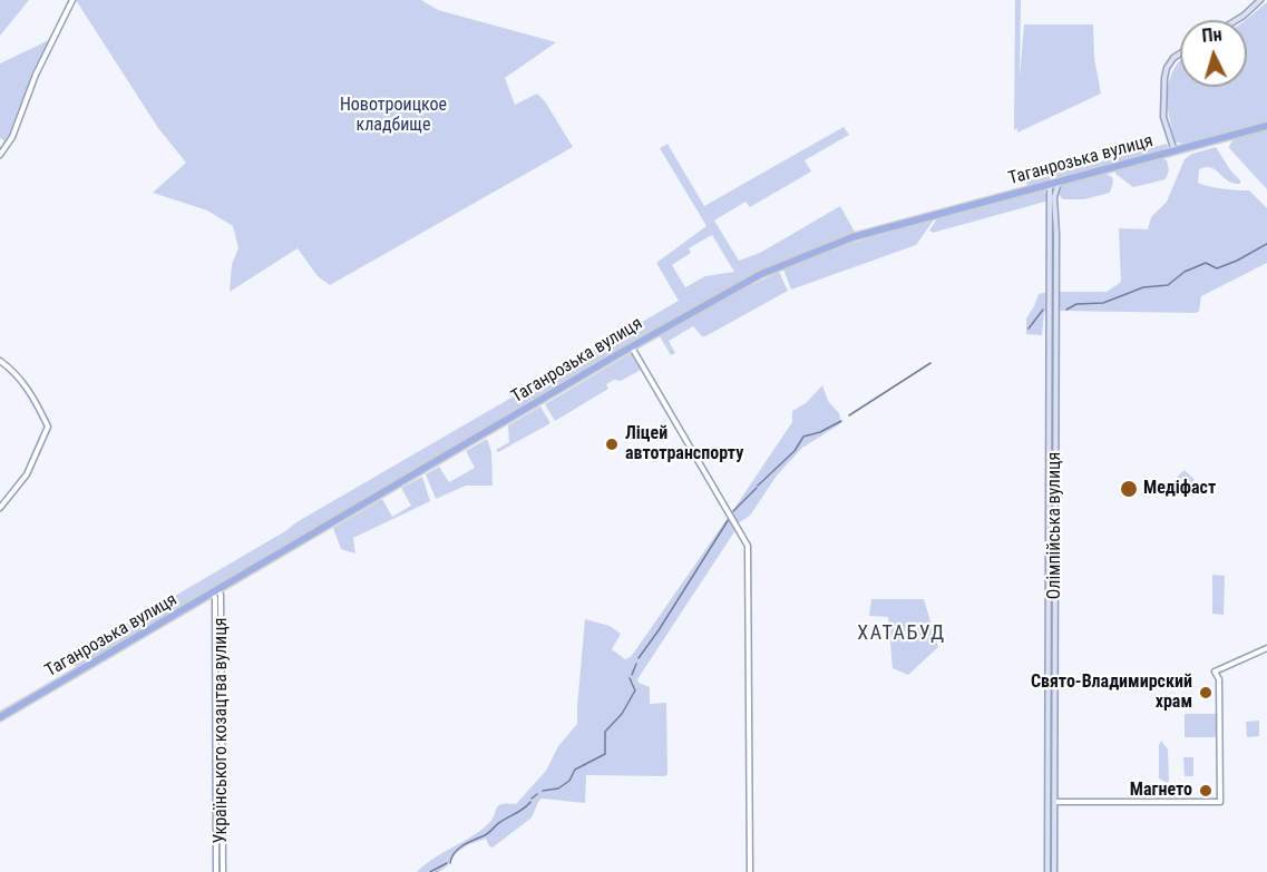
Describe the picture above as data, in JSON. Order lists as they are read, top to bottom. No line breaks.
{"streets":{"highway":["Таганрозька вулиця"],"main road":["Олімпійська вулиця"],"street":["Українського козацтва вулиця"]},"crossings":[["Таганрозька вулиця","Олімпійська вулиця"],["Таганрозька вулиця","Українського козацтва вулиця"]],"districts":["ХАТАБУД"],"parks":["Новотроицкое кладбище"],"places":["Ліцей автотранспорту","Медіфаст","Свято-Владимирский храм","Магнето"],"north":"top"}
